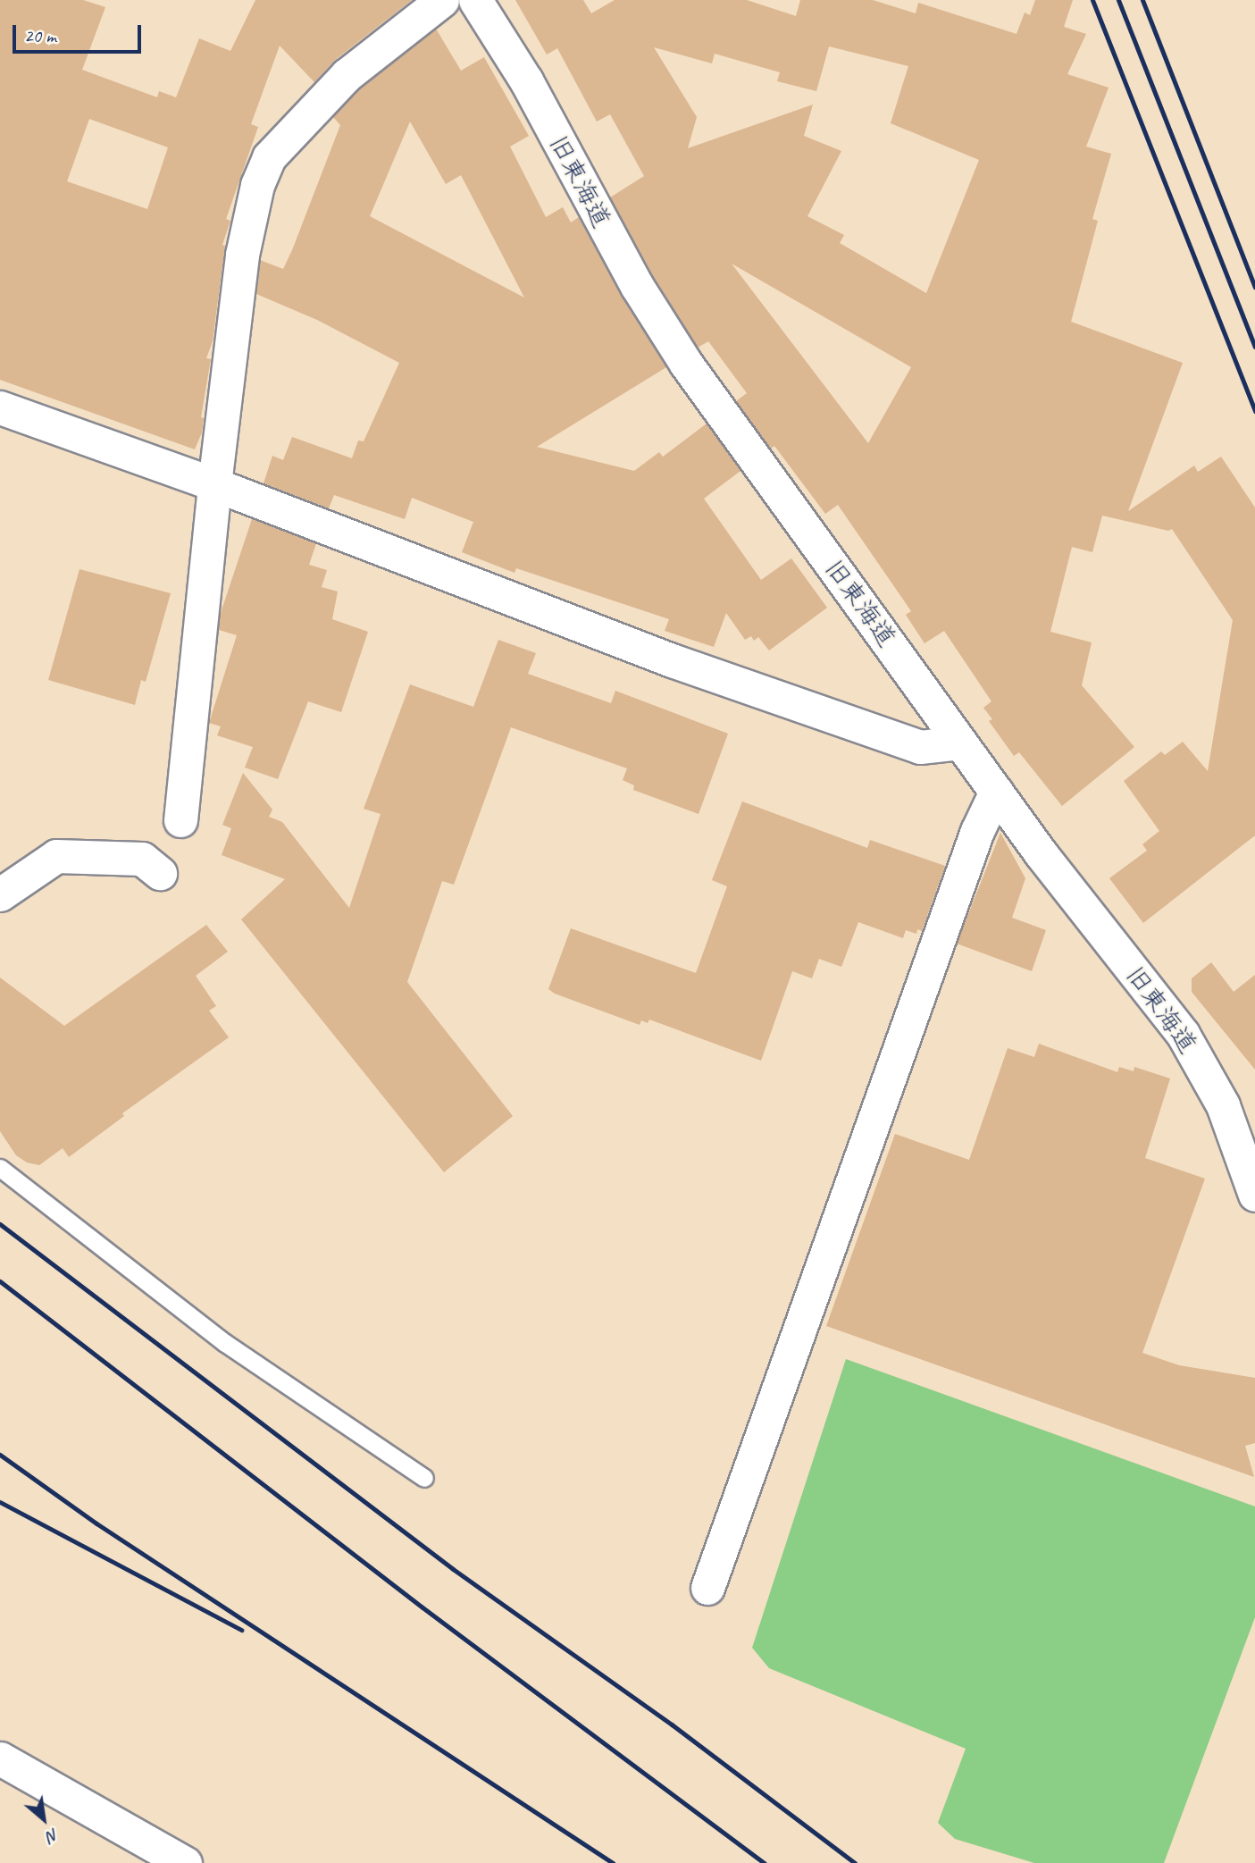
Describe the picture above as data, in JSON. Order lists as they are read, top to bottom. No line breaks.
{"streets":{"street":["旧東海道"]},"scale_bar":"20 m","north":"bottom right"}
